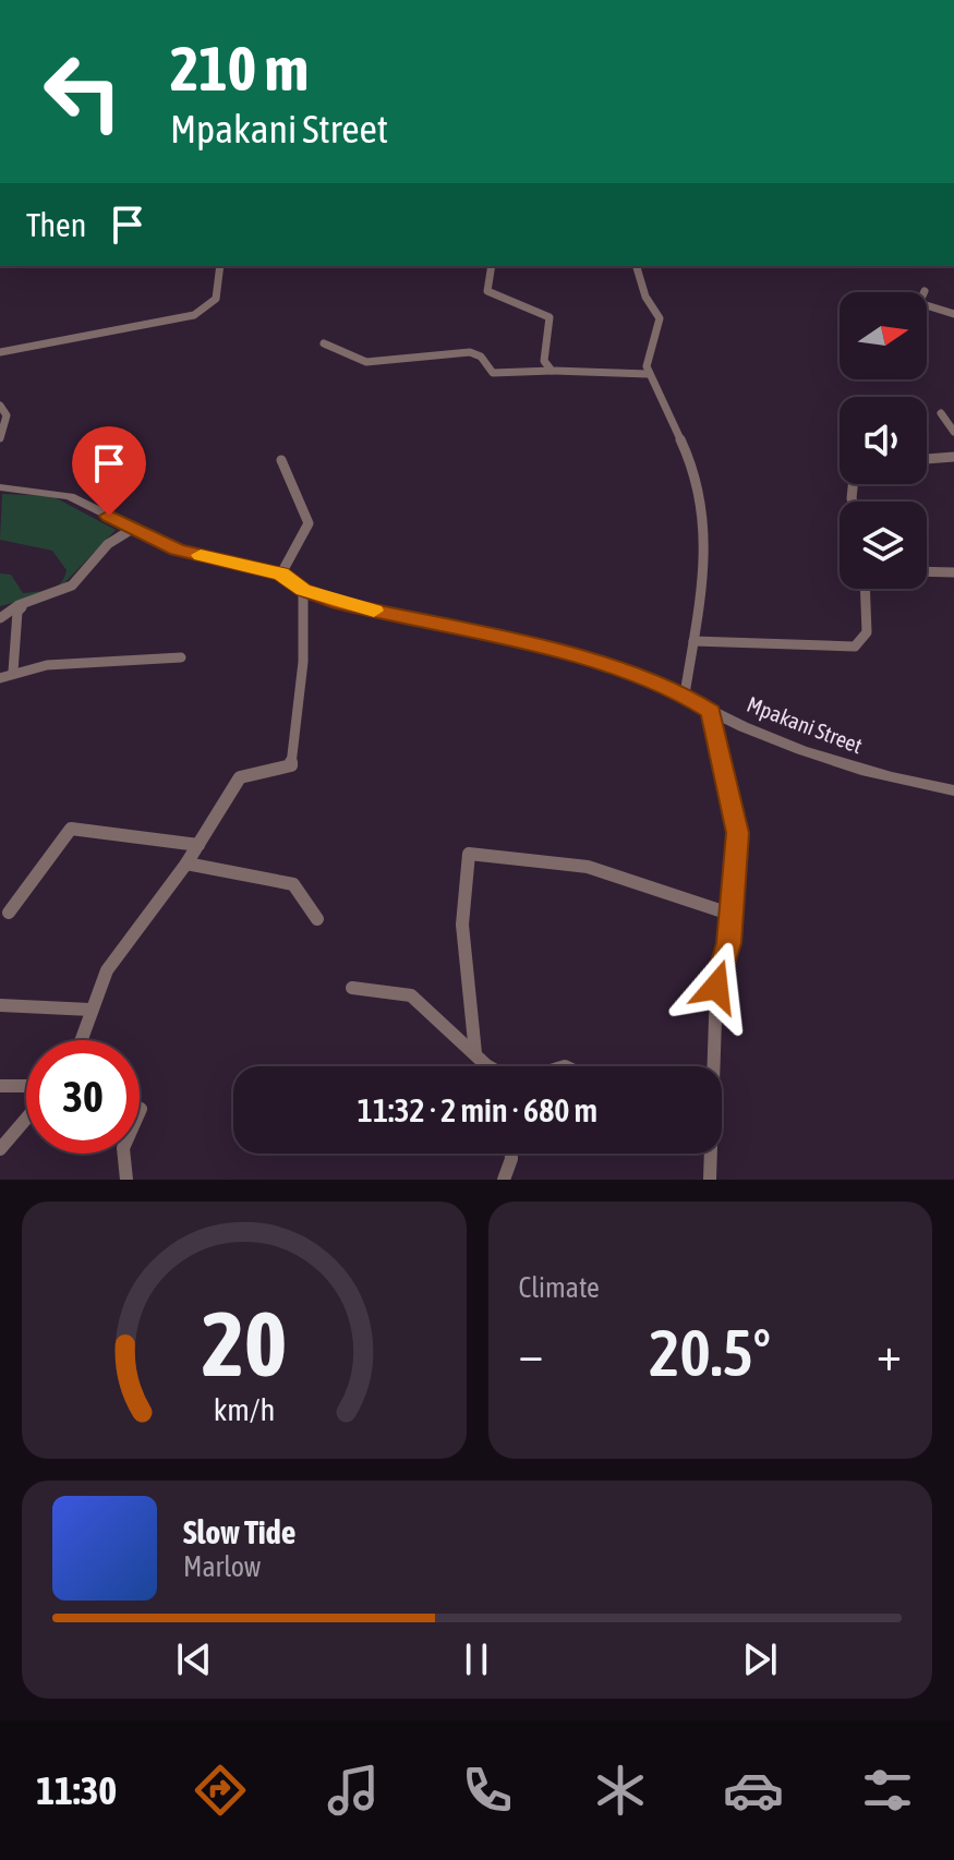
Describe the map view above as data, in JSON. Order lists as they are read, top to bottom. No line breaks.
{"streets":{"street":["Mpakani Street"]},"north":"right","page":{"turn":["210 m","Mpakani Street"],"then":"Then","limit":"30","trip":"11:32 · 2 min · 680 m","tile":"Climate","heat":["−","20.5°","+"],"song":["Slow Tide","Marlow"],"tabs":"11:30","gauge":["20","km/h"]}}
